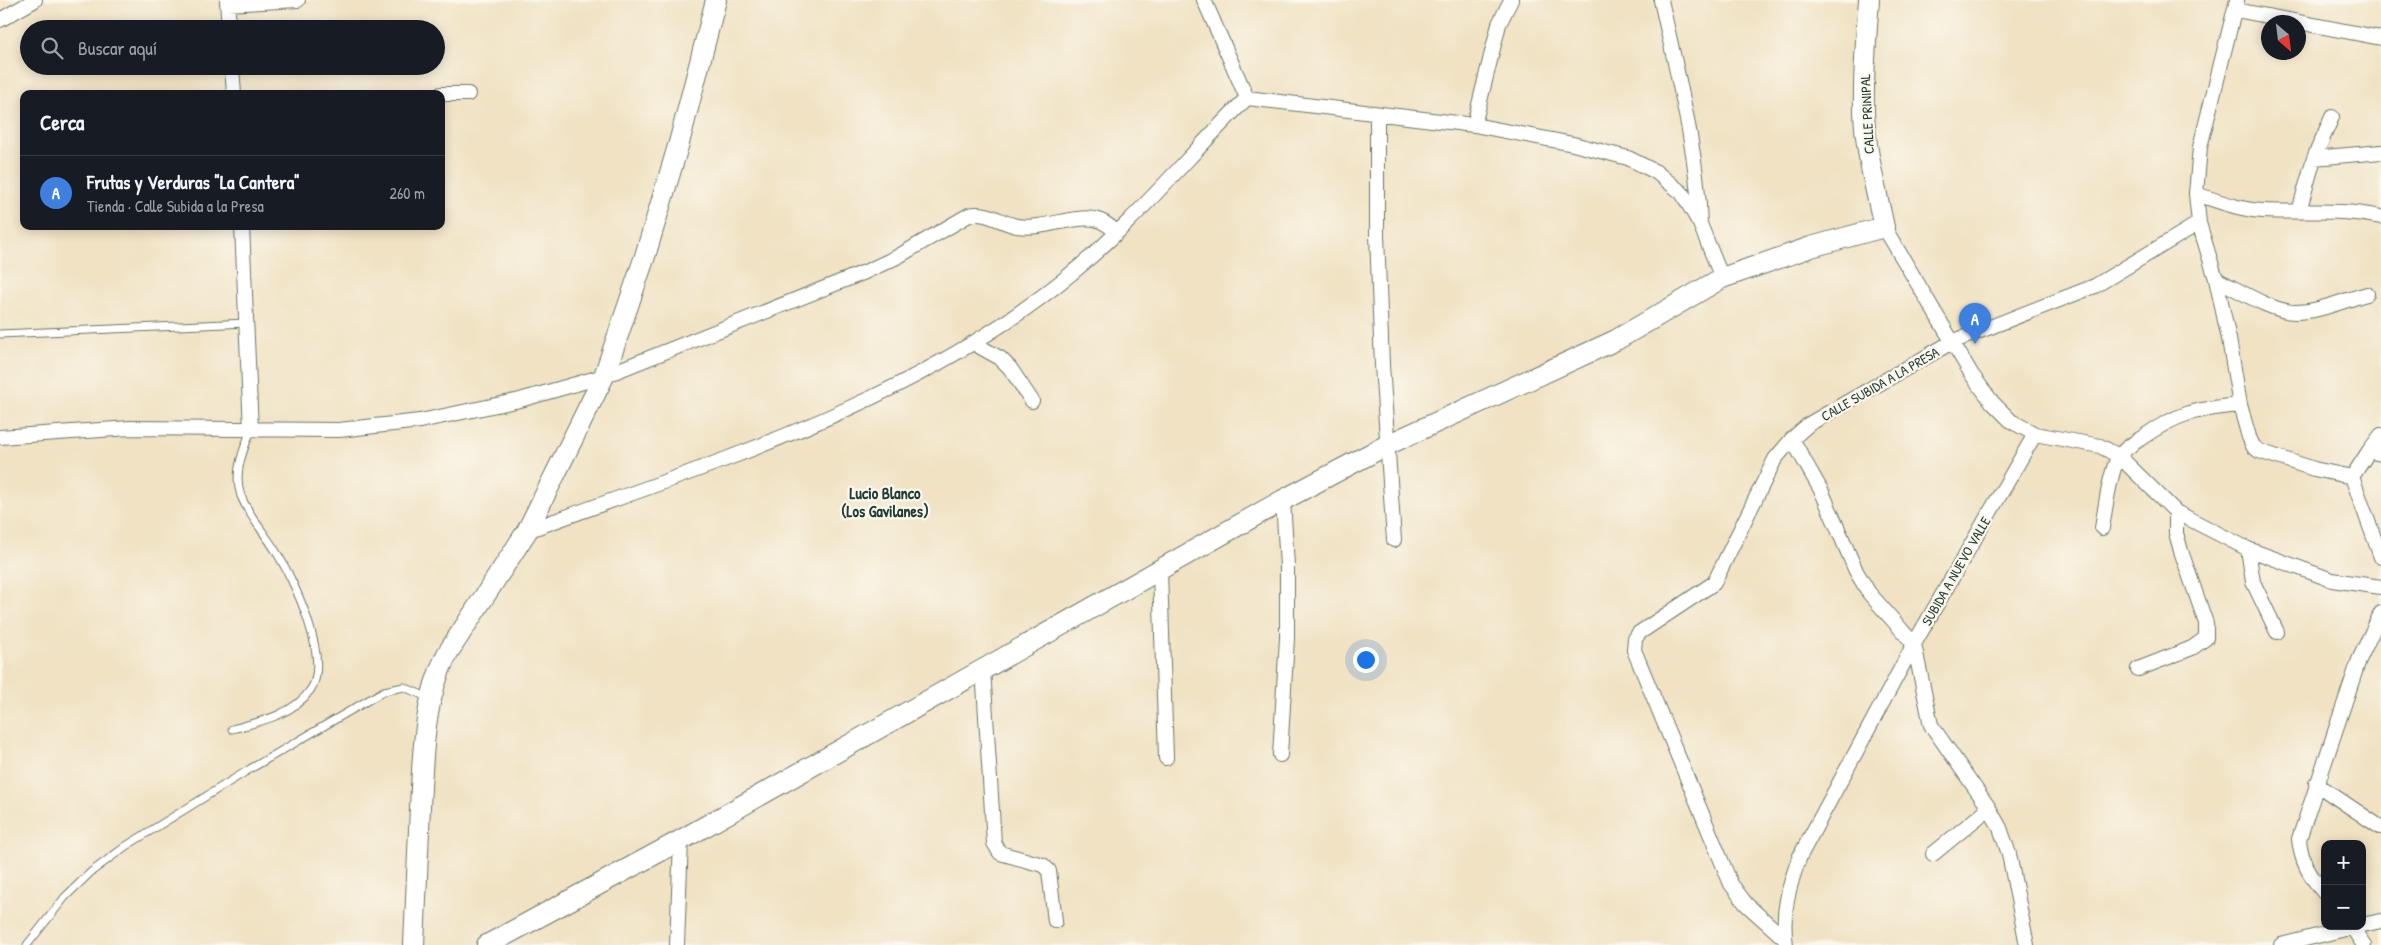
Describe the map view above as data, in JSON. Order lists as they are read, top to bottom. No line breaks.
{"streets":{"street":["CALLE PRINIPAL","CALLE SUBIDA A LA PRESA","SUBIDA A NUEVO VALLE"]},"crossings":[["CALLE SUBIDA A LA PRESA","SUBIDA A NUEVO VALLE"]],"districts":["Lucio Blanco (Los Gavilanes)"],"north":"bottom right","page":{"search":"Buscar aquí","heading":"Cerca","list":[{"mark":"A","name":"Frutas y Verduras \"La Cantera\"","note":"Tienda · Calle Subida a la Presa","value":"260 m"}],"pins":"A","map_buttons":["+","−"]}}
